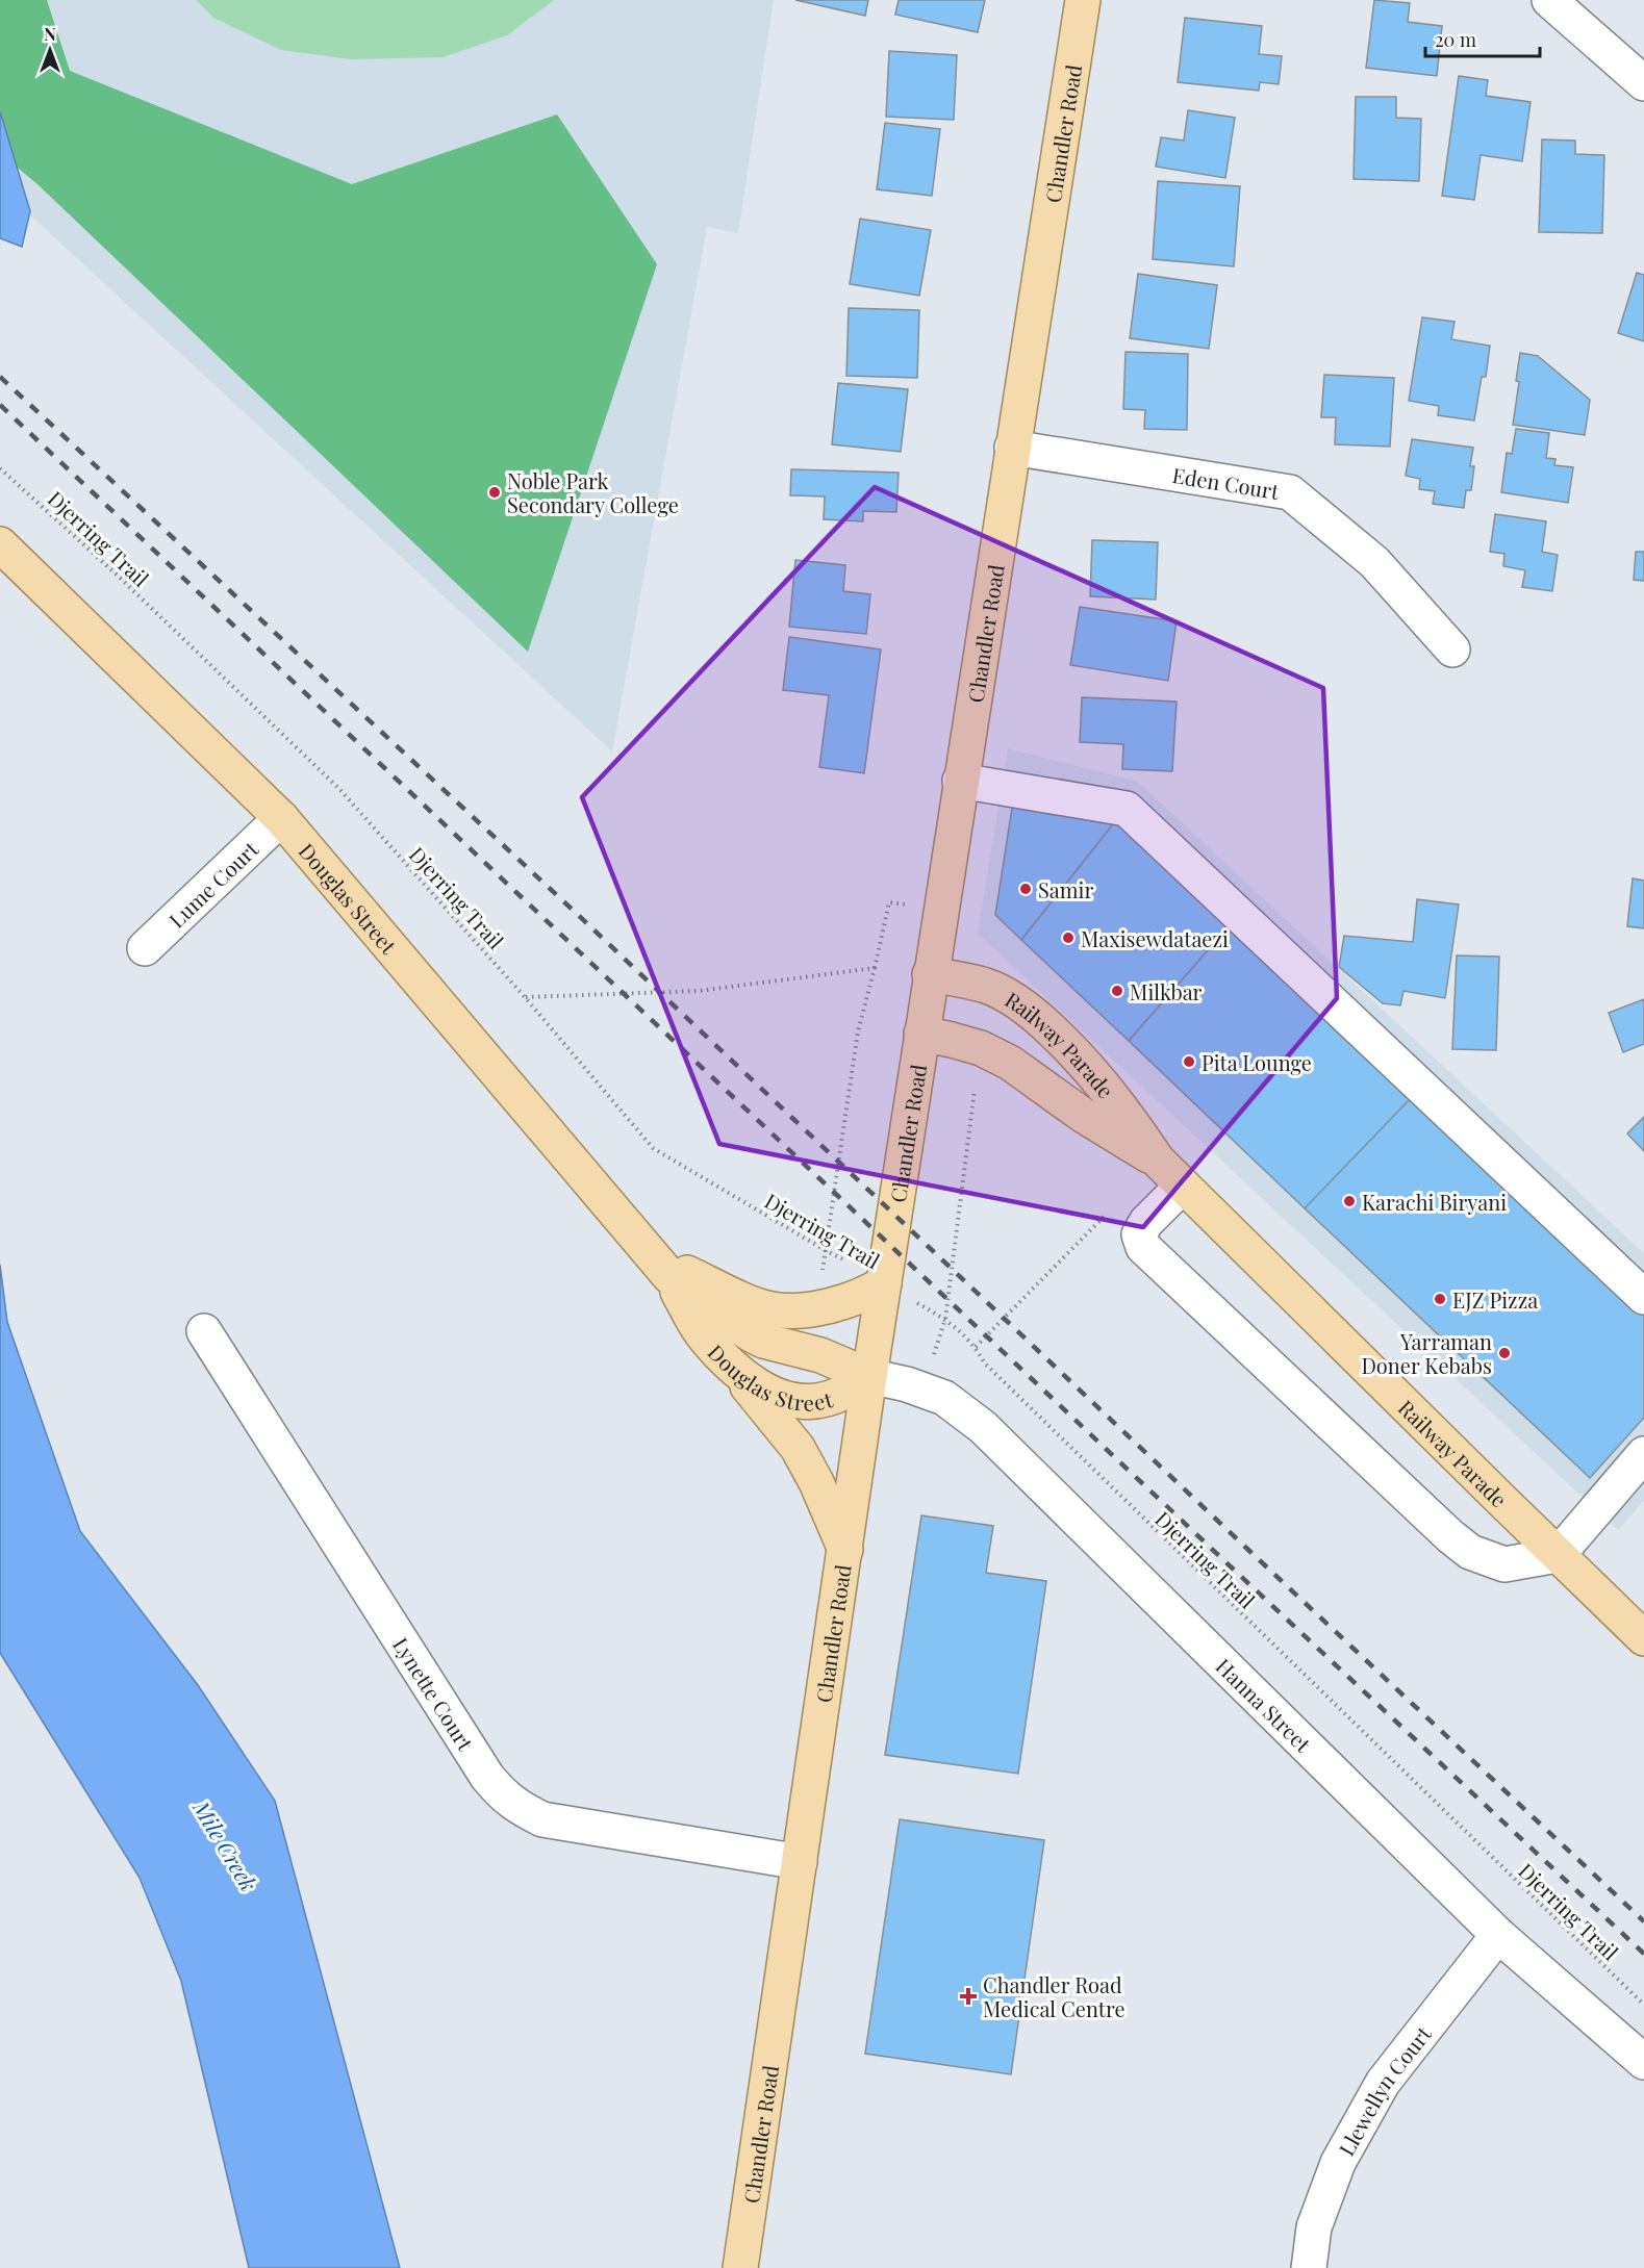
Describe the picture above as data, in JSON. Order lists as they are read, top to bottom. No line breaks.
{"streets":{"main road":["Chandler Road","Douglas Street","Railway Parade"],"street":["Eden Court","Lume Court","Lynette Court","Hanna Street","Llewellyn Court"],"path":["Djerring Trail"]},"crossings":[["Chandler Road","Eden Court"],["Chandler Road","Djerring Trail"],["Chandler Road","Douglas Street"],["Chandler Road","Railway Parade"],["Chandler Road","Lynette Court"],["Chandler Road","Hanna Street"],["Lume Court","Douglas Street"],["Douglas Street","Hanna Street"],["Hanna Street","Llewellyn Court"]],"water":["Mile Creek"],"places":{"other":["Noble Park Secondary College","Samir","Maxisewdataezi","Milkbar","Pita Lounge","Karachi Biryani","EJZ Pizza","Yarraman Doner Kebabs"],"health":["Chandler Road Medical Centre"]},"scale_bar":"20 m","north":"top"}
